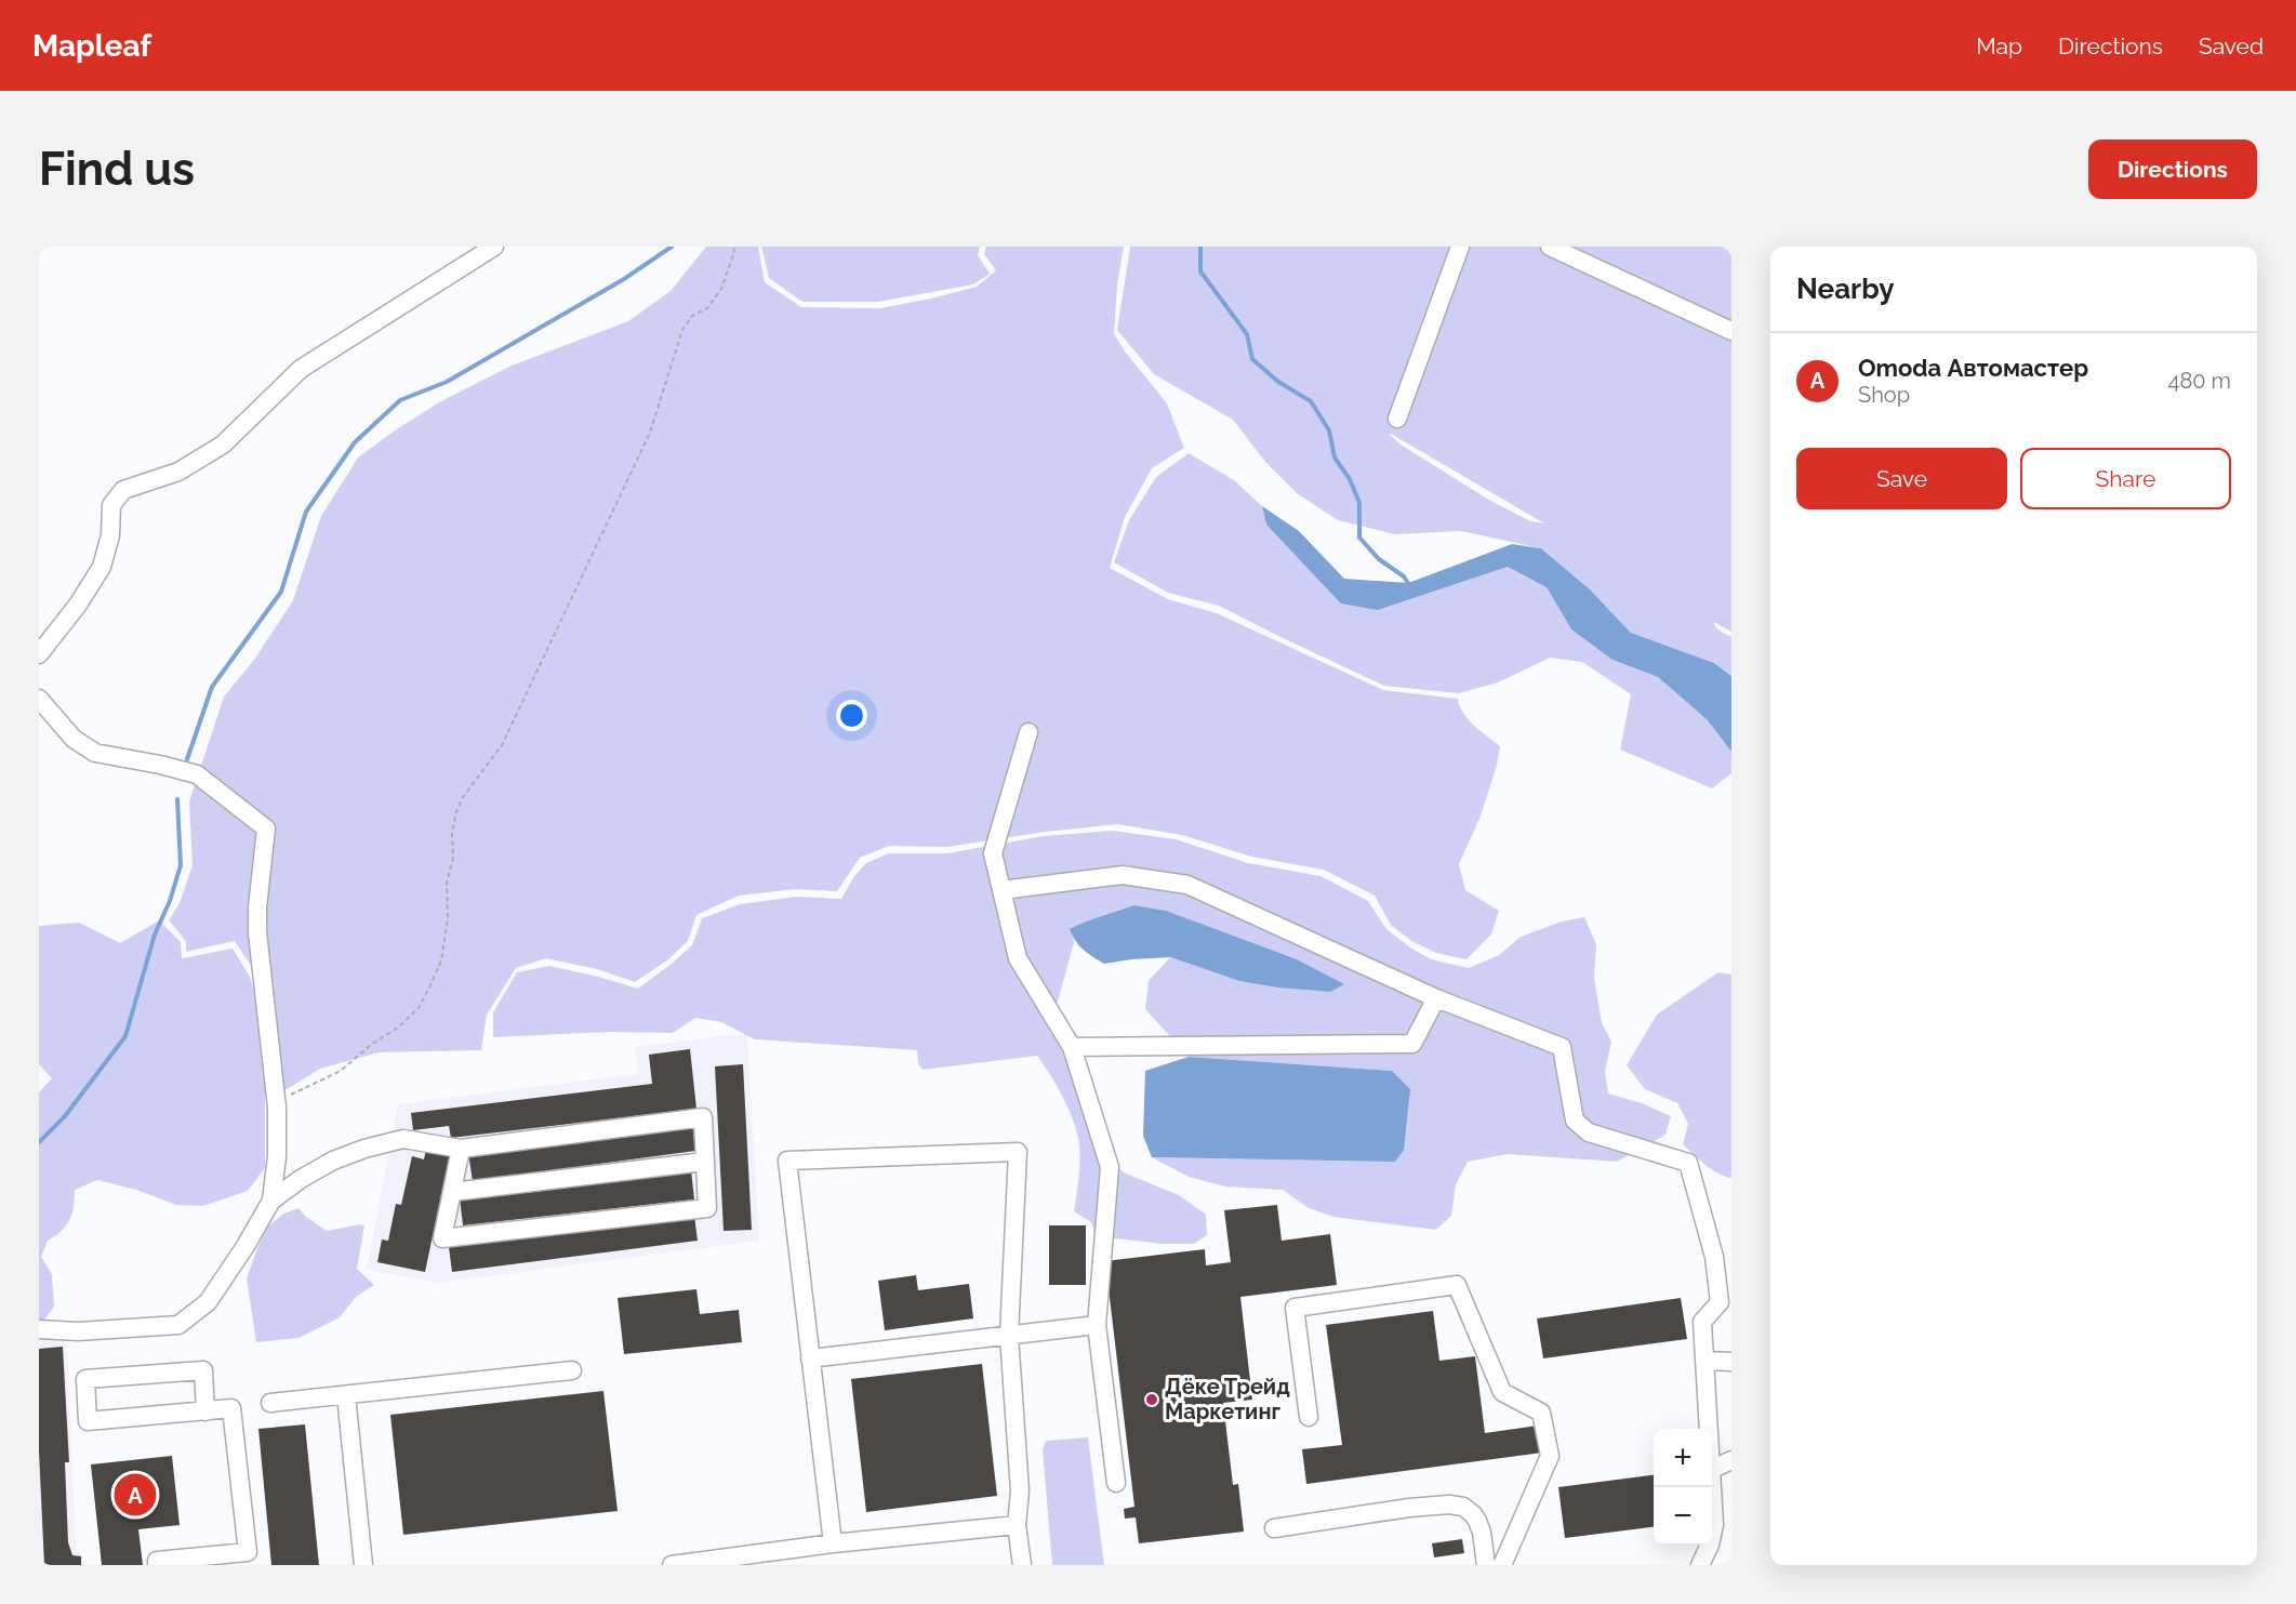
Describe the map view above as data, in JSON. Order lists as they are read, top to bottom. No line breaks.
{"places":["Дёке Трейд Маркетинг"],"page":{"header":"Mapleaf","nav":["Map","Directions","Saved"],"buttons":["Directions",["Save","Share"]],"title":"Find us","heading":"Nearby","list":[{"mark":"A","name":"Omoda Автомастер","note":"Shop","value":"480 m"}],"map_buttons":["+","−"],"pins":"A"}}
